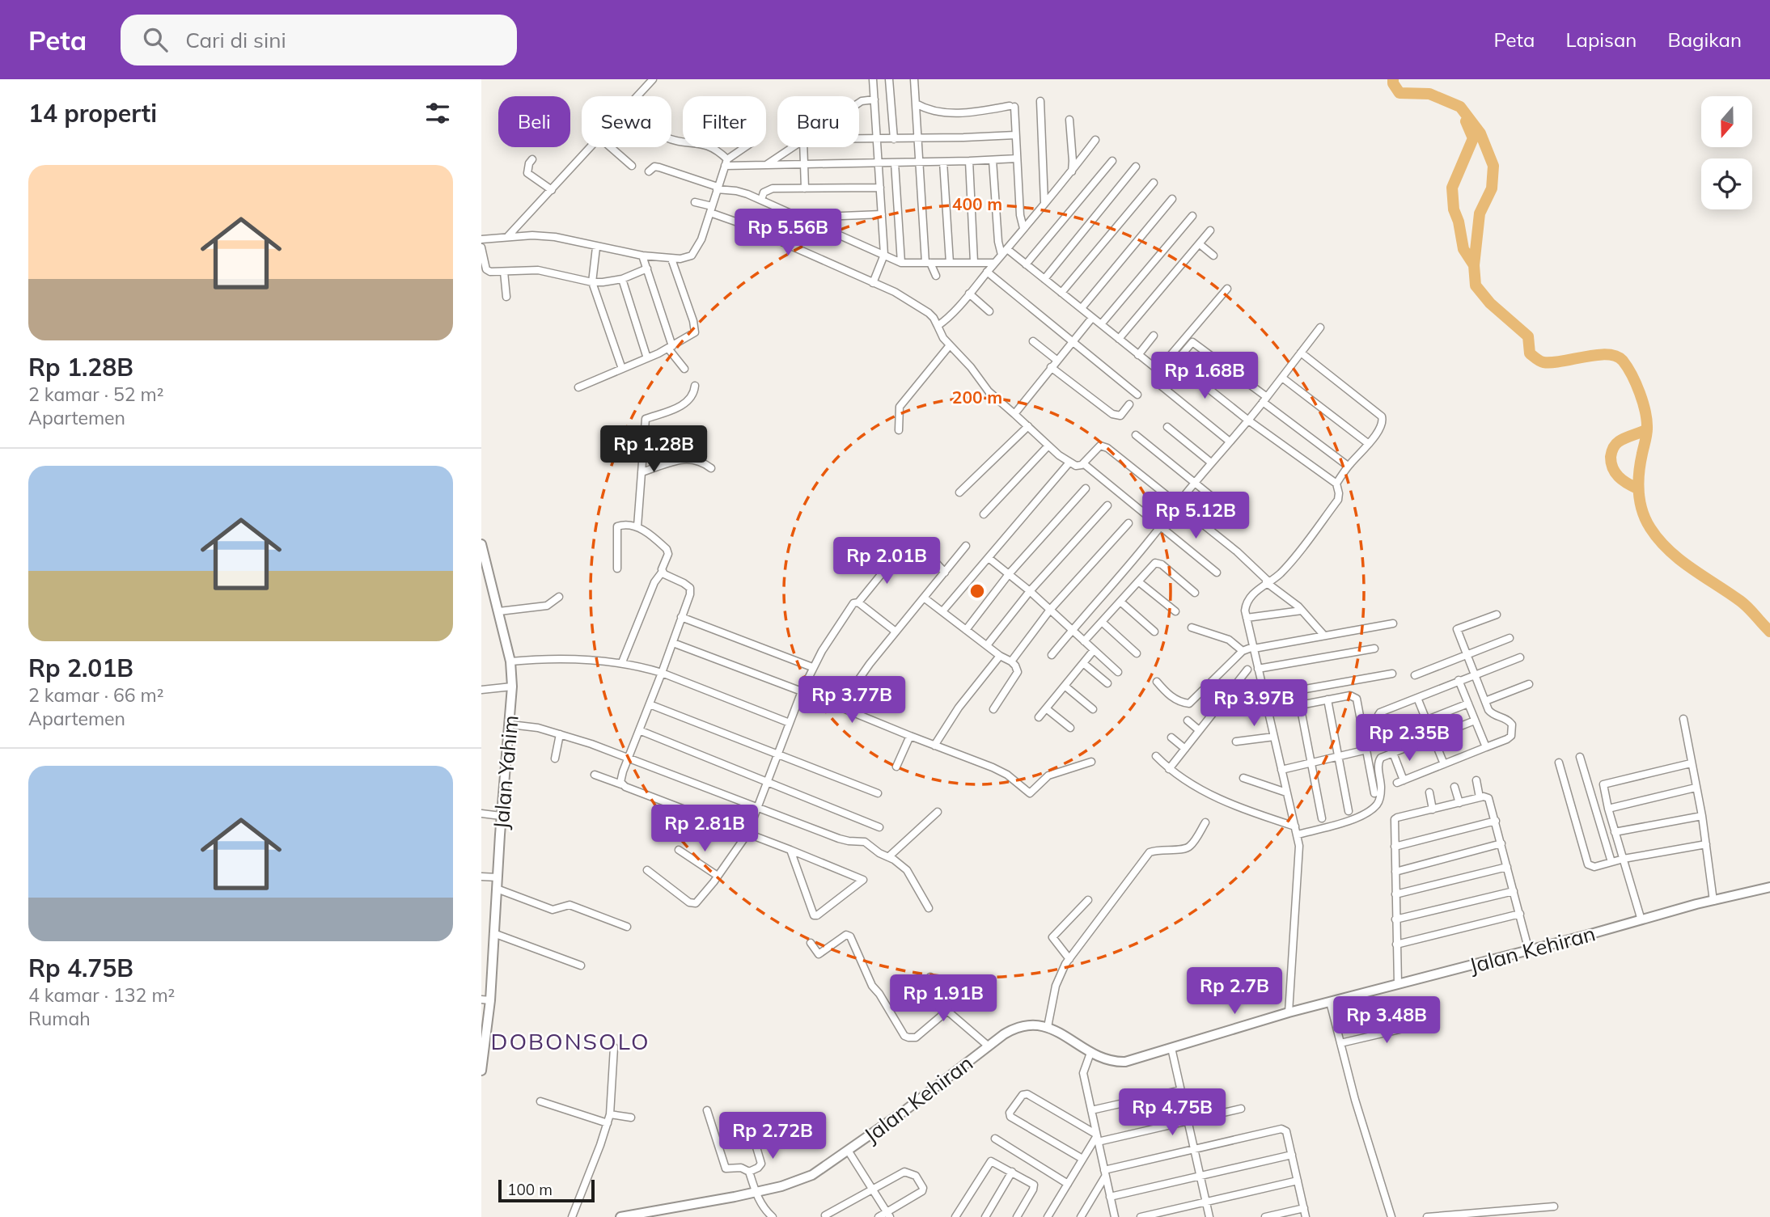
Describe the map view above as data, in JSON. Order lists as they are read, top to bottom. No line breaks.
{"streets":{"street":["Jalan Yahim","Jalan Kehiran"]},"districts":["DOBONSOLO"],"scale_bar":"100 m","north":"bottom","page":{"header":"Peta","search":"Cari di sini","nav":["Peta","Lapisan","Bagikan"],"heading":"14 properti","chip":["Beli","Sewa","Filter","Baru"],"list":[{"name":"Rp 1.28B","note":"2 kamar · 52 m² · Apartemen"},{"name":"Rp 2.01B","note":"2 kamar · 66 m² · Apartemen"},{"name":"Rp 4.75B","note":"4 kamar · 132 m² · Rumah"}],"price":["Rp 5.56B","Rp 1.68B","Rp 1.28B","Rp 5.12B","Rp 2.01B","Rp 3.77B","Rp 3.97B","Rp 2.35B","Rp 2.81B","Rp 2.7B","Rp 1.91B","Rp 3.48B","Rp 4.75B","Rp 2.72B"],"scale":"100 m"},"rings":["400 m","200 m"]}
